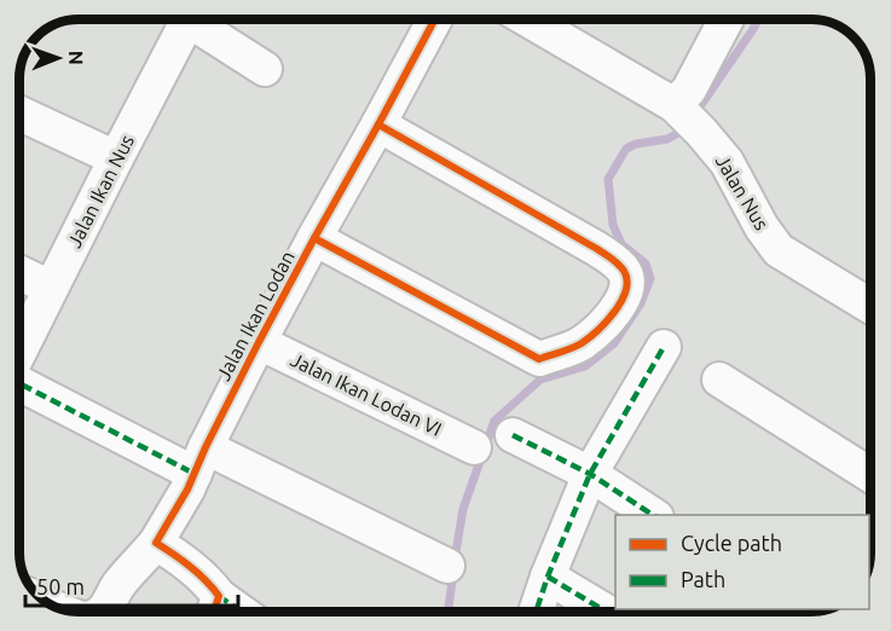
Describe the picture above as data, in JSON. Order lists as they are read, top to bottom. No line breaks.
{"streets":{"street":["Jalan Ikan Nus","Jalan Nus","Jalan Ikan Lodan","Jalan Ikan Lodan VI"]},"crossings":[["Jalan Ikan Lodan","Jalan Ikan Lodan VI"]],"legend":["Cycle path","Path"],"scale_bar":"50 m","north":"right"}
